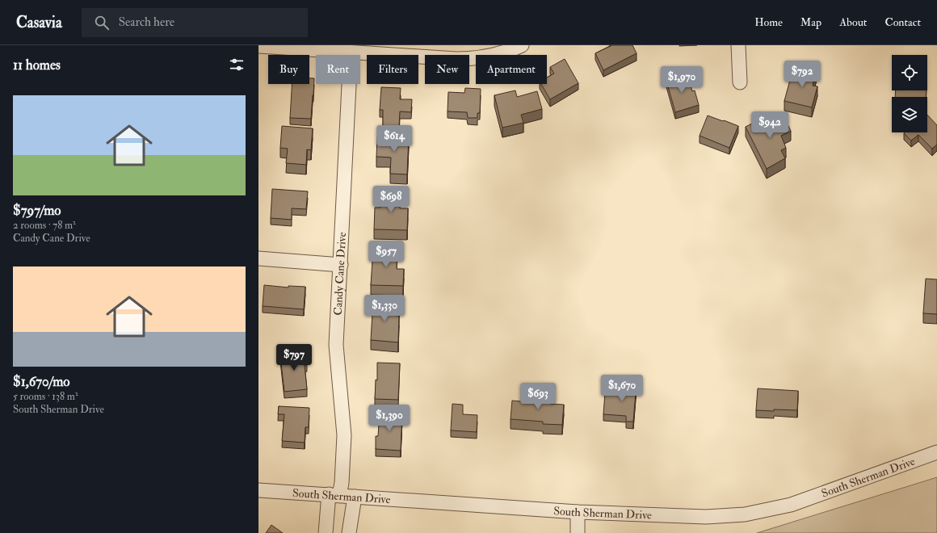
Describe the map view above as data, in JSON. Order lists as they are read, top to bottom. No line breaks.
{"streets":{"street":["Candy Cane Drive","South Sherman Drive"]},"crossings":[["Candy Cane Drive","South Sherman Drive"]],"page":{"header":"Casavia","search":"Search here","nav":["Home","Map","About","Contact"],"heading":"11 homes","chip":["Buy","Rent","Filters","New","Apartment"],"price":["$792","$1,970","$942","$614","$698","$957","$1,330","$797","$1,670","$693","$1,390"],"list":[{"name":"$797/mo","note":"2 rooms · 78 m² · Candy Cane Drive"},{"name":"$1,670/mo","note":"5 rooms · 138 m² · South Sherman Drive"}]}}
